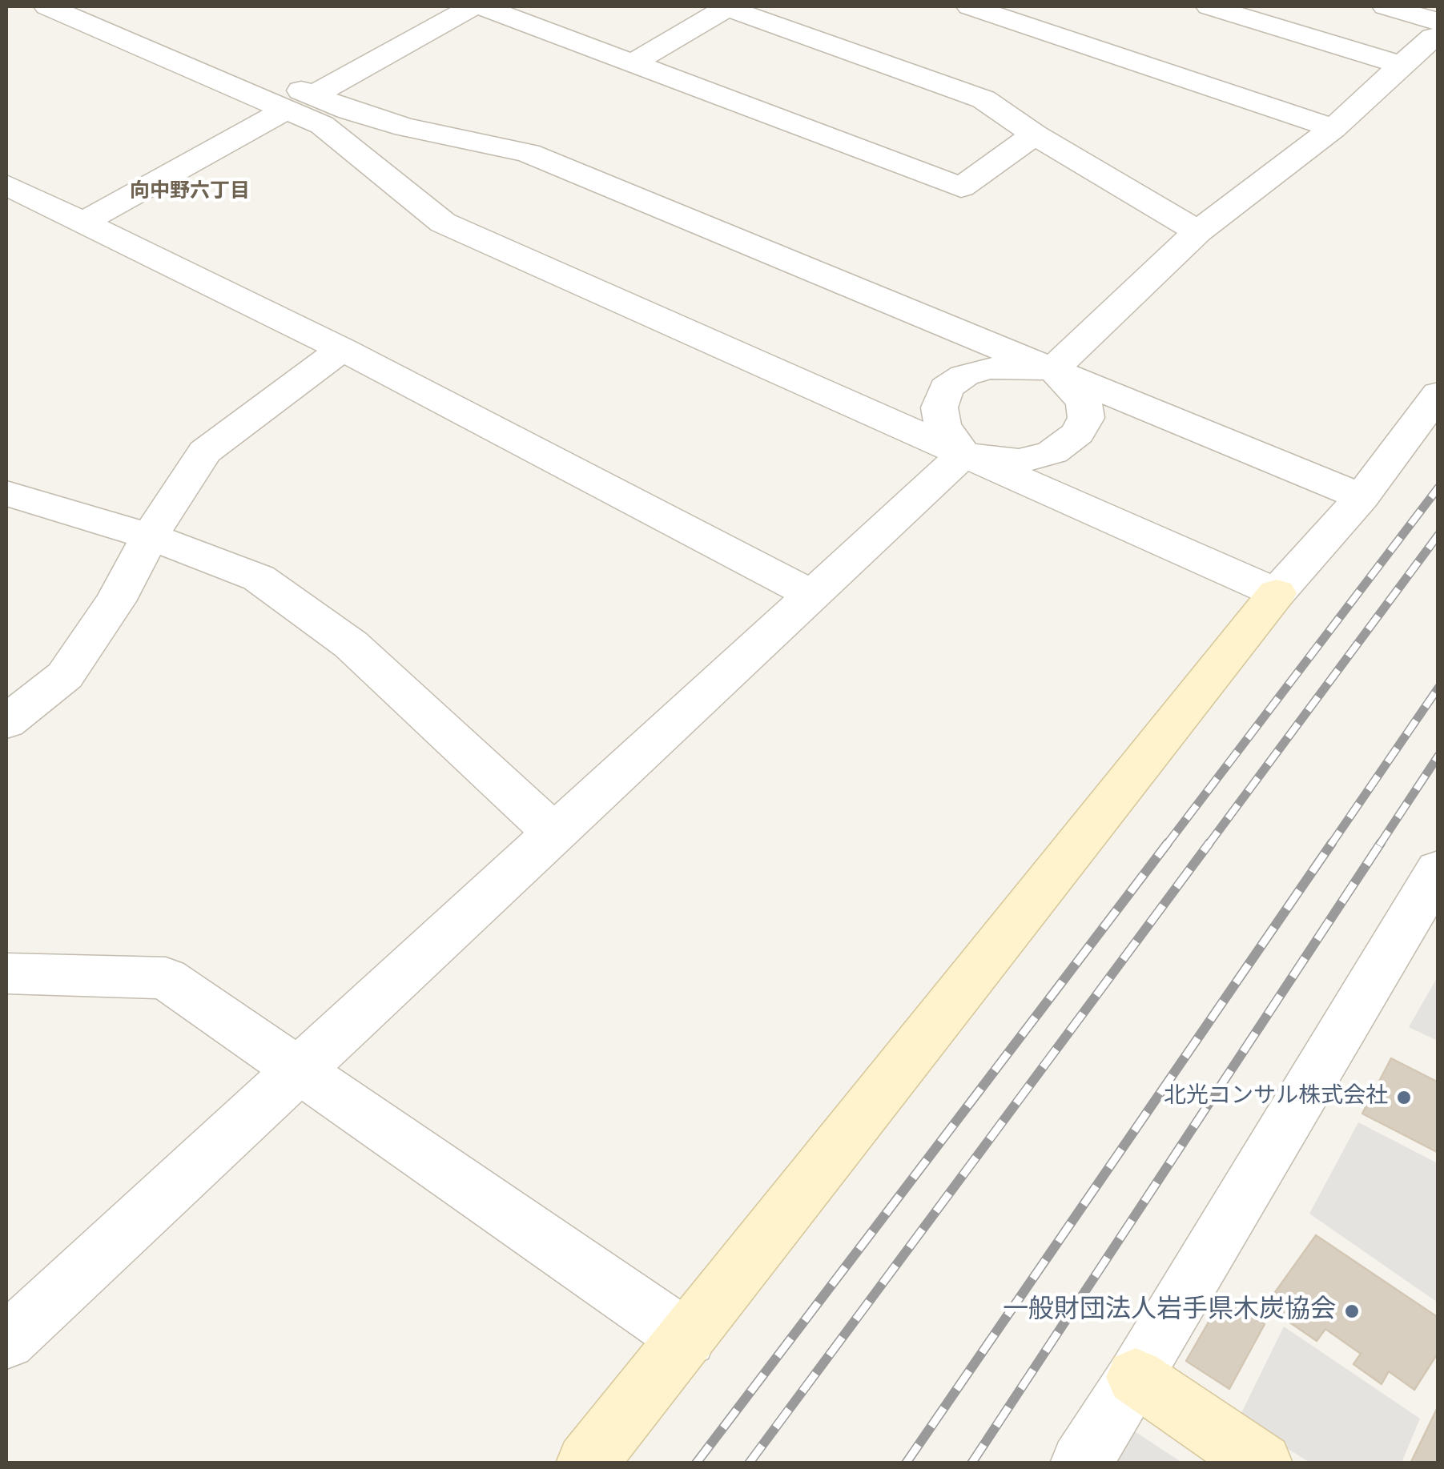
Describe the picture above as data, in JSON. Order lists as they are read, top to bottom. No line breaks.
{"districts":["向中野六丁目"],"places":["北光コンサル株式会社","一般財団法人岩手県木炭協会"]}
